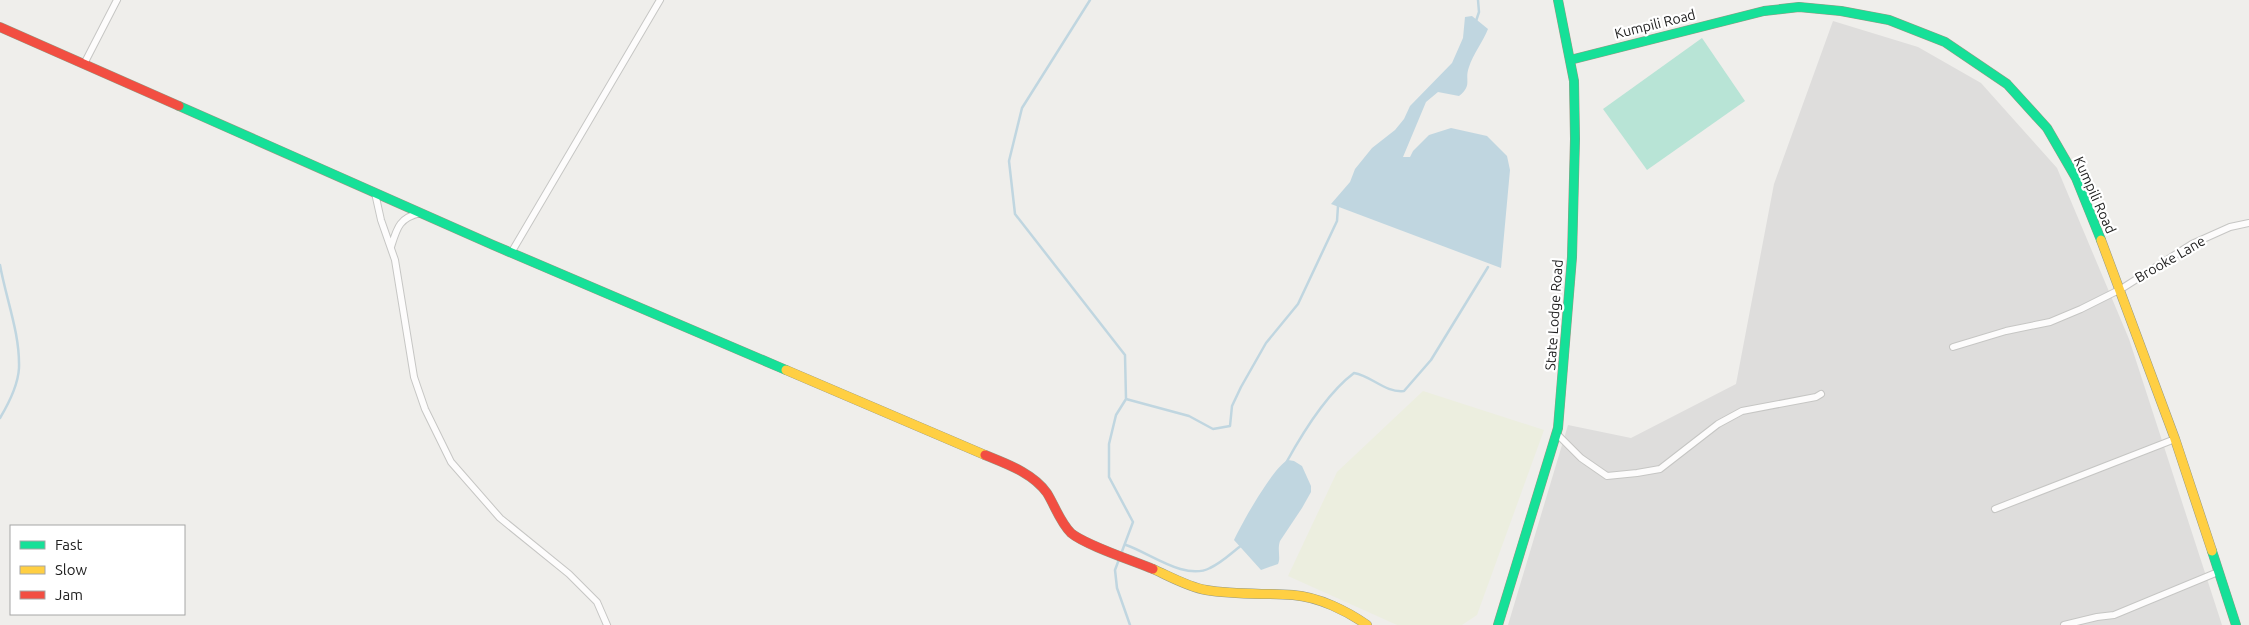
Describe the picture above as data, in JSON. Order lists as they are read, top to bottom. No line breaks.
{"streets":{"street":["Kumpili Road","Brooke Lane","State Lodge Road"]},"crossings":[["Kumpili Road","Brooke Lane"],["Kumpili Road","State Lodge Road"]],"legend":["Fast","Slow","Jam"]}
